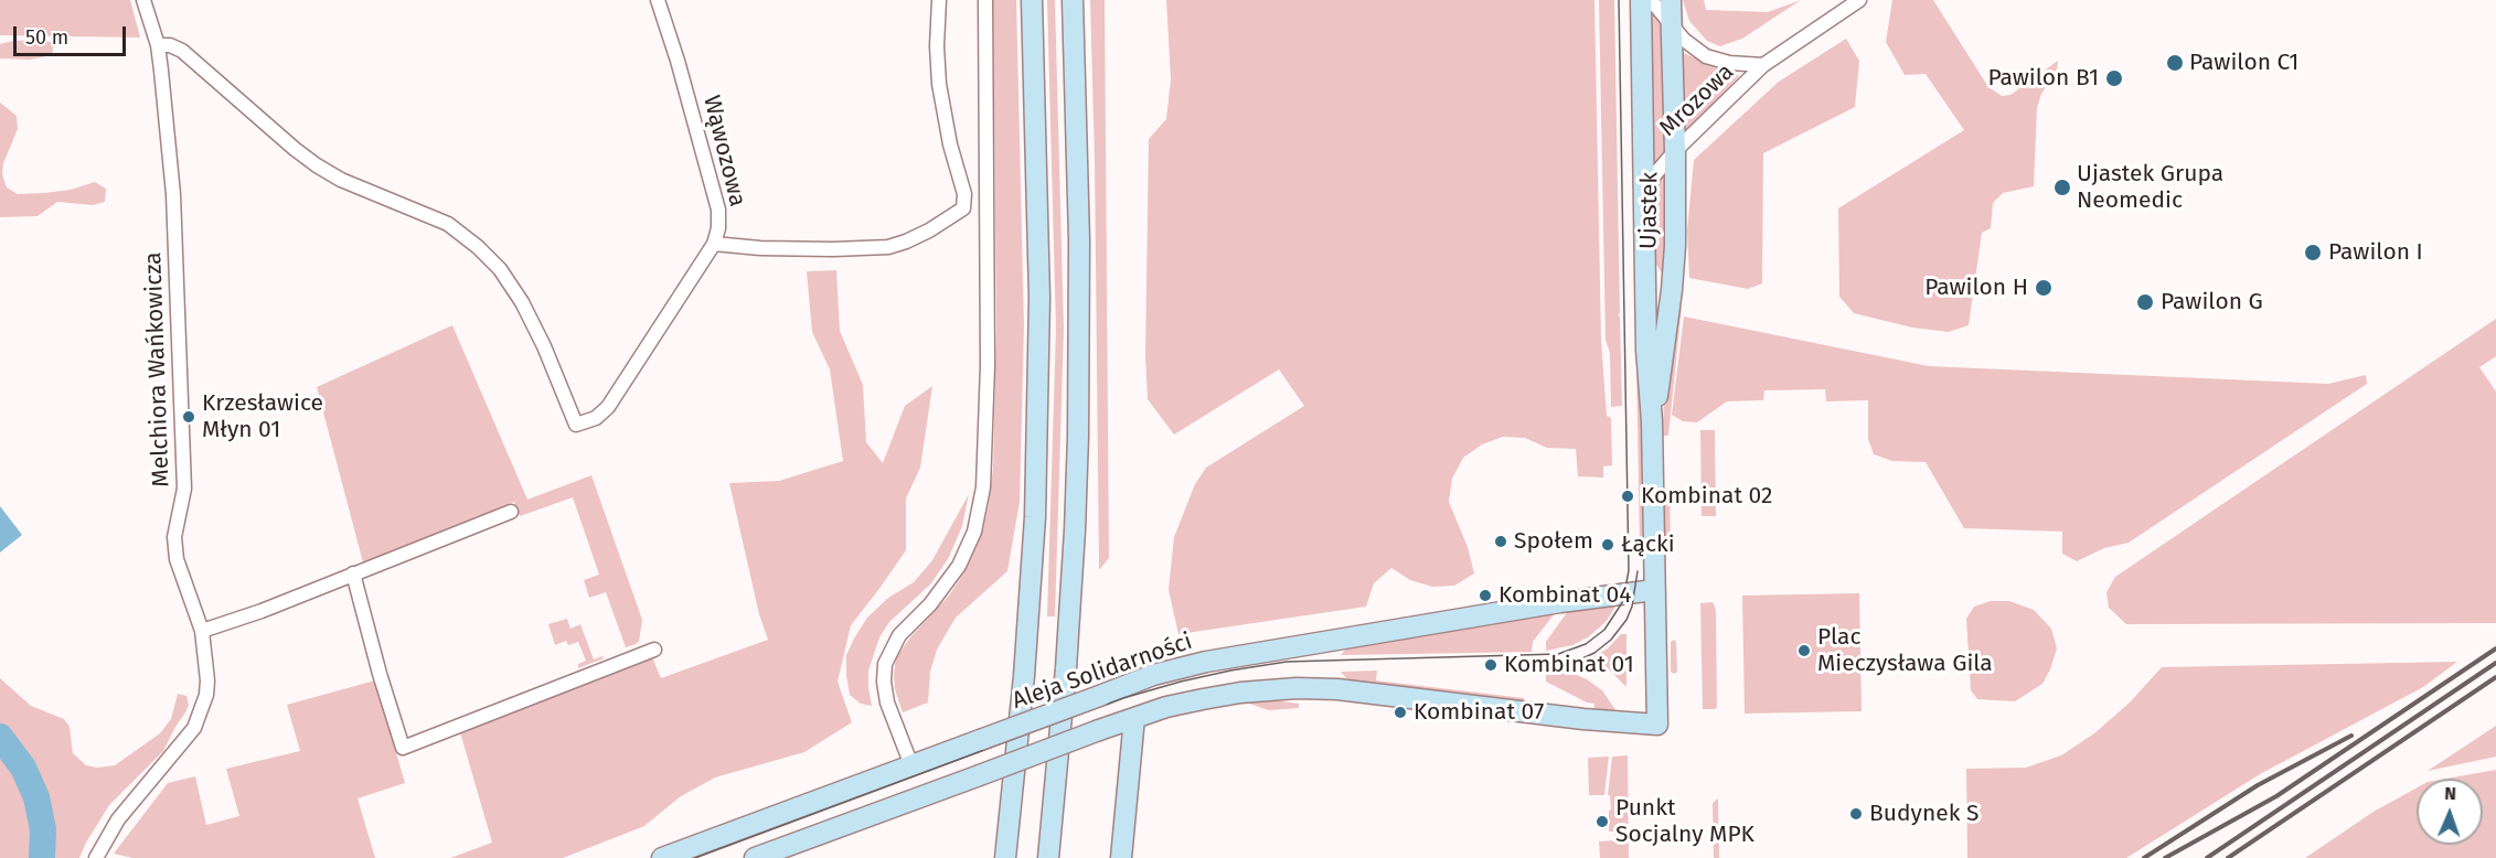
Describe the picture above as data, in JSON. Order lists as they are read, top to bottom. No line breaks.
{"streets":{"street":["Mrozowa","Wąwozowa","Ujastek","Melchiora Wańkowicza","Aleja Solidarności"]},"crossings":[["Mrozowa","Ujastek"],["Wąwozowa","Melchiora Wańkowicza"],["Ujastek","Aleja Solidarności"]],"places":["Pawilon C1","Pawilon B1","Ujastek Grupa Neomedic","Pawilon I","Pawilon H","Pawilon G","Krzesławice Młyn 01","Kombinat 02","Społem","Łącki","Kombinat 04","Plac Mieczysława Gila","Kombinat 01","Kombinat 07","Budynek S","Punkt Socjalny MPK"],"scale_bar":"50 m","north":"top"}
